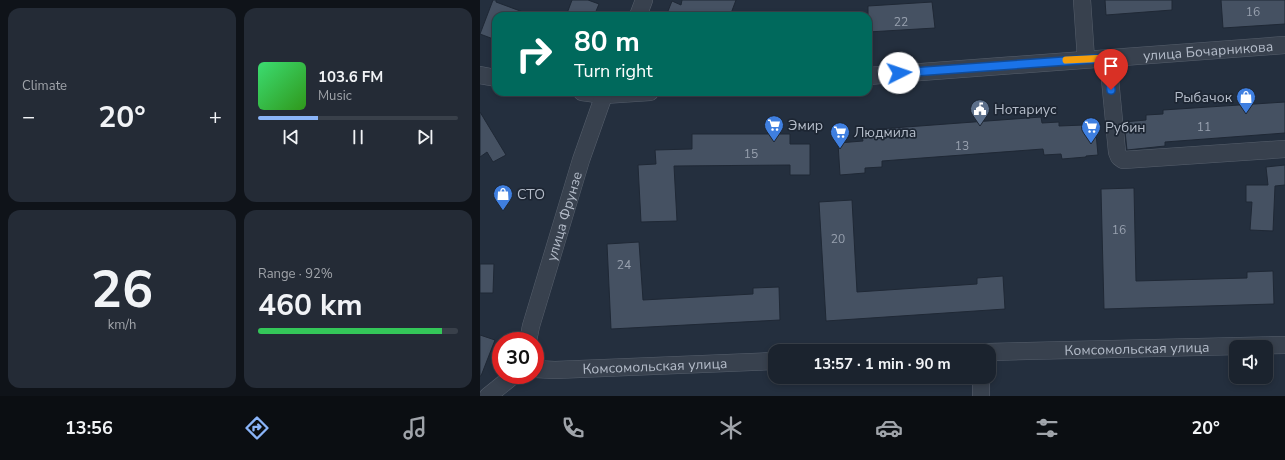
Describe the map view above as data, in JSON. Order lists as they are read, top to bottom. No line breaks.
{"streets":{"street":["улица Бочарникова","улица Фрунзе","Комсомольская улица"]},"places":{"shop":["Рыбачок","СТО"],"public building":["Нотариус"],"supermarket":["Эмир","Рубин","Людмила"]},"house_numbers":["16","22","11","13","15","16","20","24"],"page":{"tile":["Climate",["26","km/h"],["Range · 92%","460 km"]],"turn":["80 m","Turn right"],"song":["103.6 FM","Music"],"heat":["−","20°","+"],"limit":"30","trip":"13:57 · 1 min · 90 m","tabs":["13:56","20°"]}}
